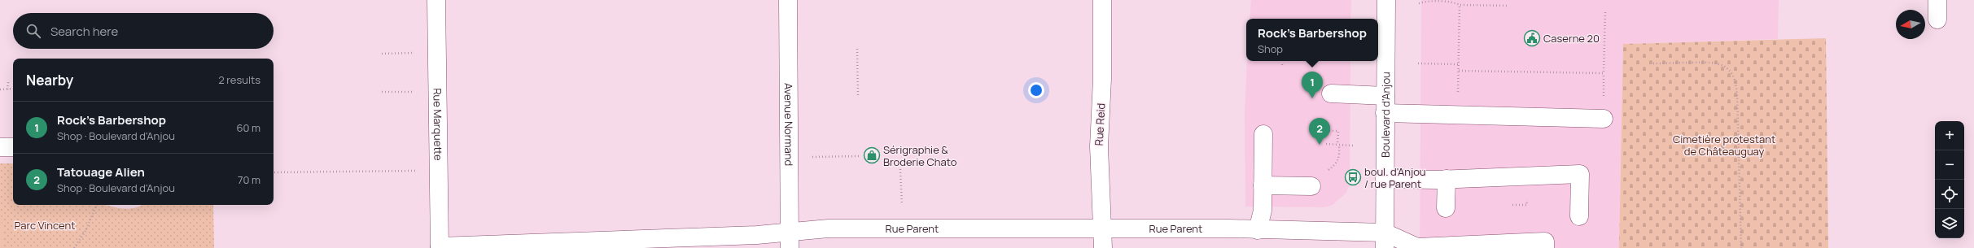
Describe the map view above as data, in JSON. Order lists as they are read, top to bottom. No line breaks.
{"streets":{"street":["Boulevard d'Anjou","Rue Marquette","Avenue Normand","Rue Reid","Rue Parent"]},"crossings":[["Boulevard d'Anjou","Rue Parent"],["Rue Marquette","Rue Parent"],["Avenue Normand","Rue Parent"],["Rue Reid","Rue Parent"]],"parks":["Cimetière protestant de Châteauguay","Parc Vincent"],"places":{"public building":["Caserne 20"],"shop":["Sérigraphie & Broderie Chato"],"bus stop":["boul. d'Anjou / rue Parent"]},"north":"left","page":{"search":"Search here","popup":["Rock's Barbershop","Shop"],"heading":["Nearby","2 results"],"pins":["1","2"],"list":[{"mark":"1","name":"Rock's Barbershop","note":"Shop · Boulevard d'Anjou","value":"60 m"},{"mark":"2","name":"Tatouage Alien","note":"Shop · Boulevard d'Anjou","value":"70 m"}],"map_buttons":["+","−"]}}
